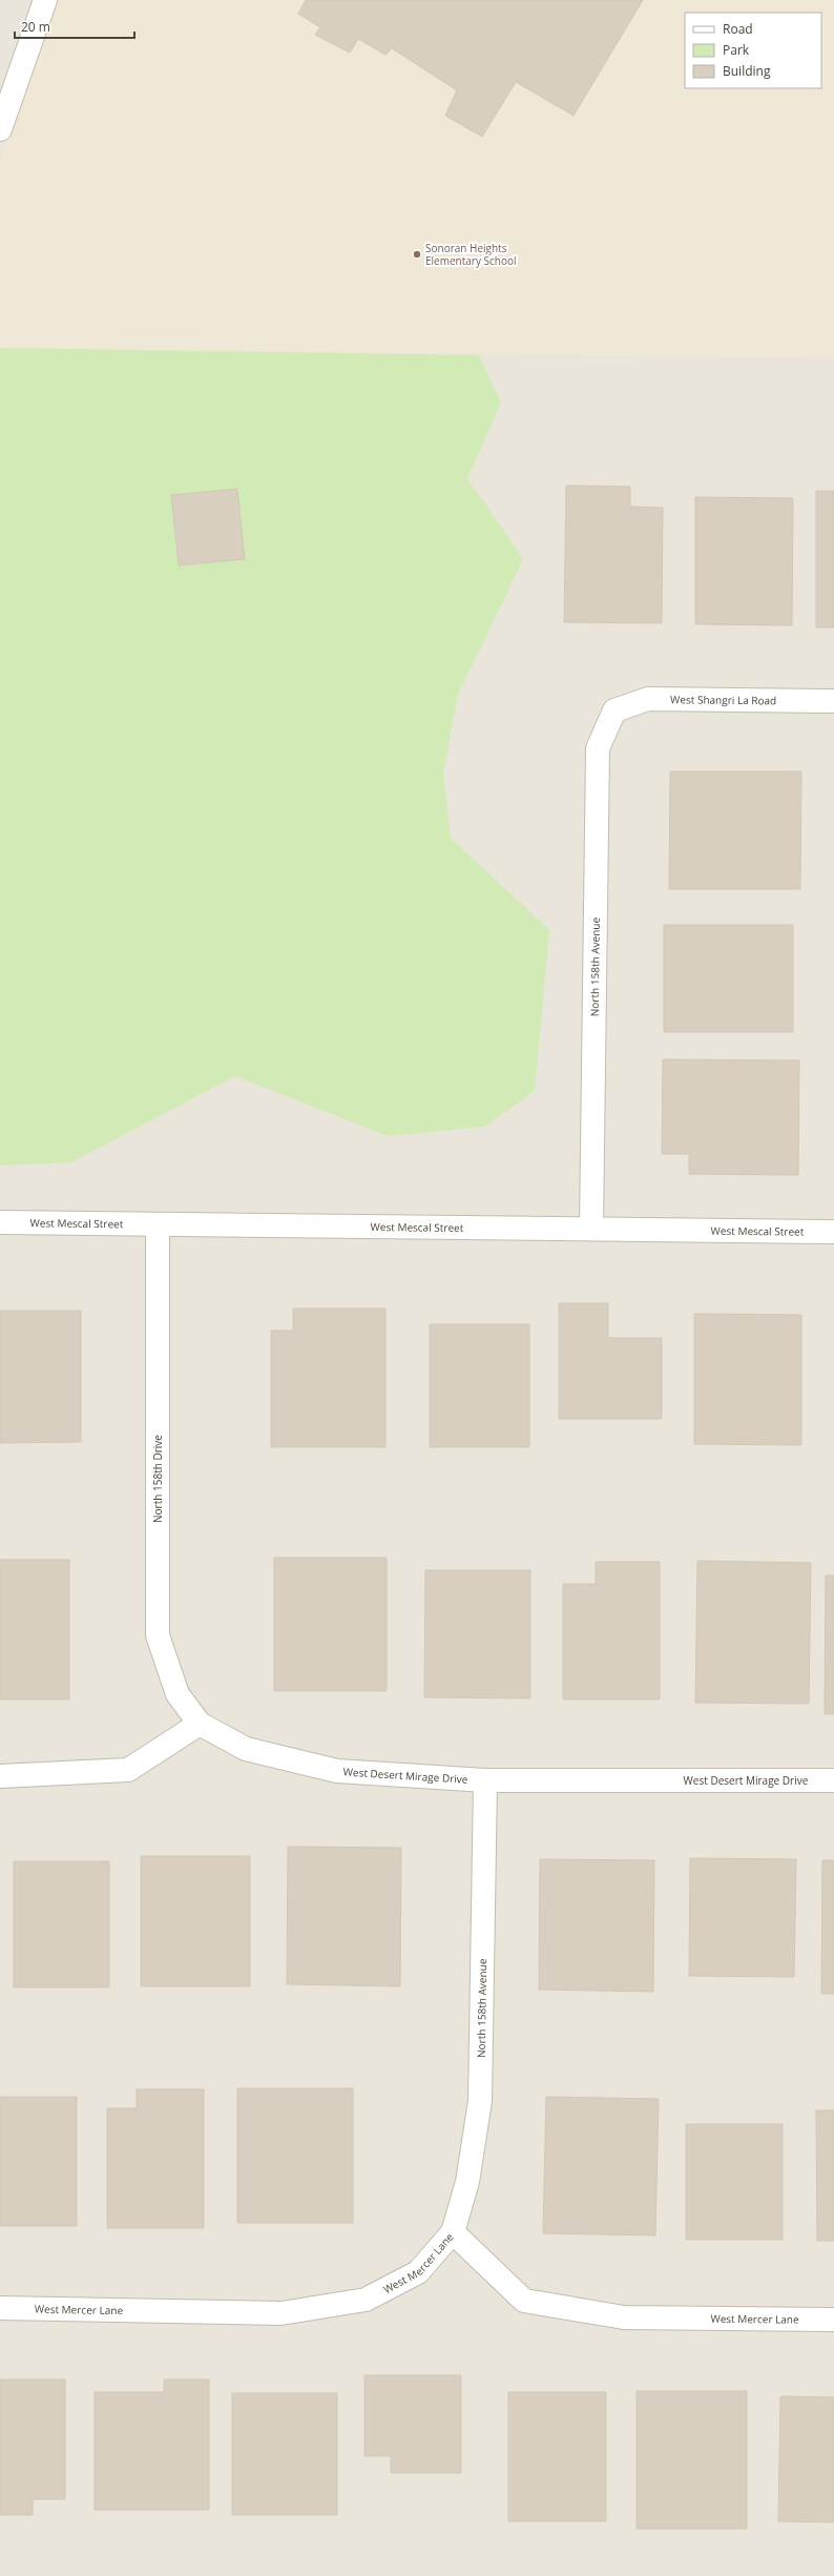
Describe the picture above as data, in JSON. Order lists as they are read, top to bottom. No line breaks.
{"streets":{"street":["West Shangri La Road","North 158th Avenue","West Mescal Street","North 158th Drive","West Desert Mirage Drive","West Mercer Lane"]},"crossings":[["West Shangri La Road","North 158th Avenue"],["North 158th Avenue","West Mescal Street"],["North 158th Avenue","West Desert Mirage Drive"],["North 158th Avenue","West Mercer Lane"],["West Mescal Street","North 158th Drive"],["North 158th Drive","West Desert Mirage Drive"]],"places":["Sonoran Heights Elementary School"],"legend":["Road","Park","Building"],"scale_bar":"20 m"}
